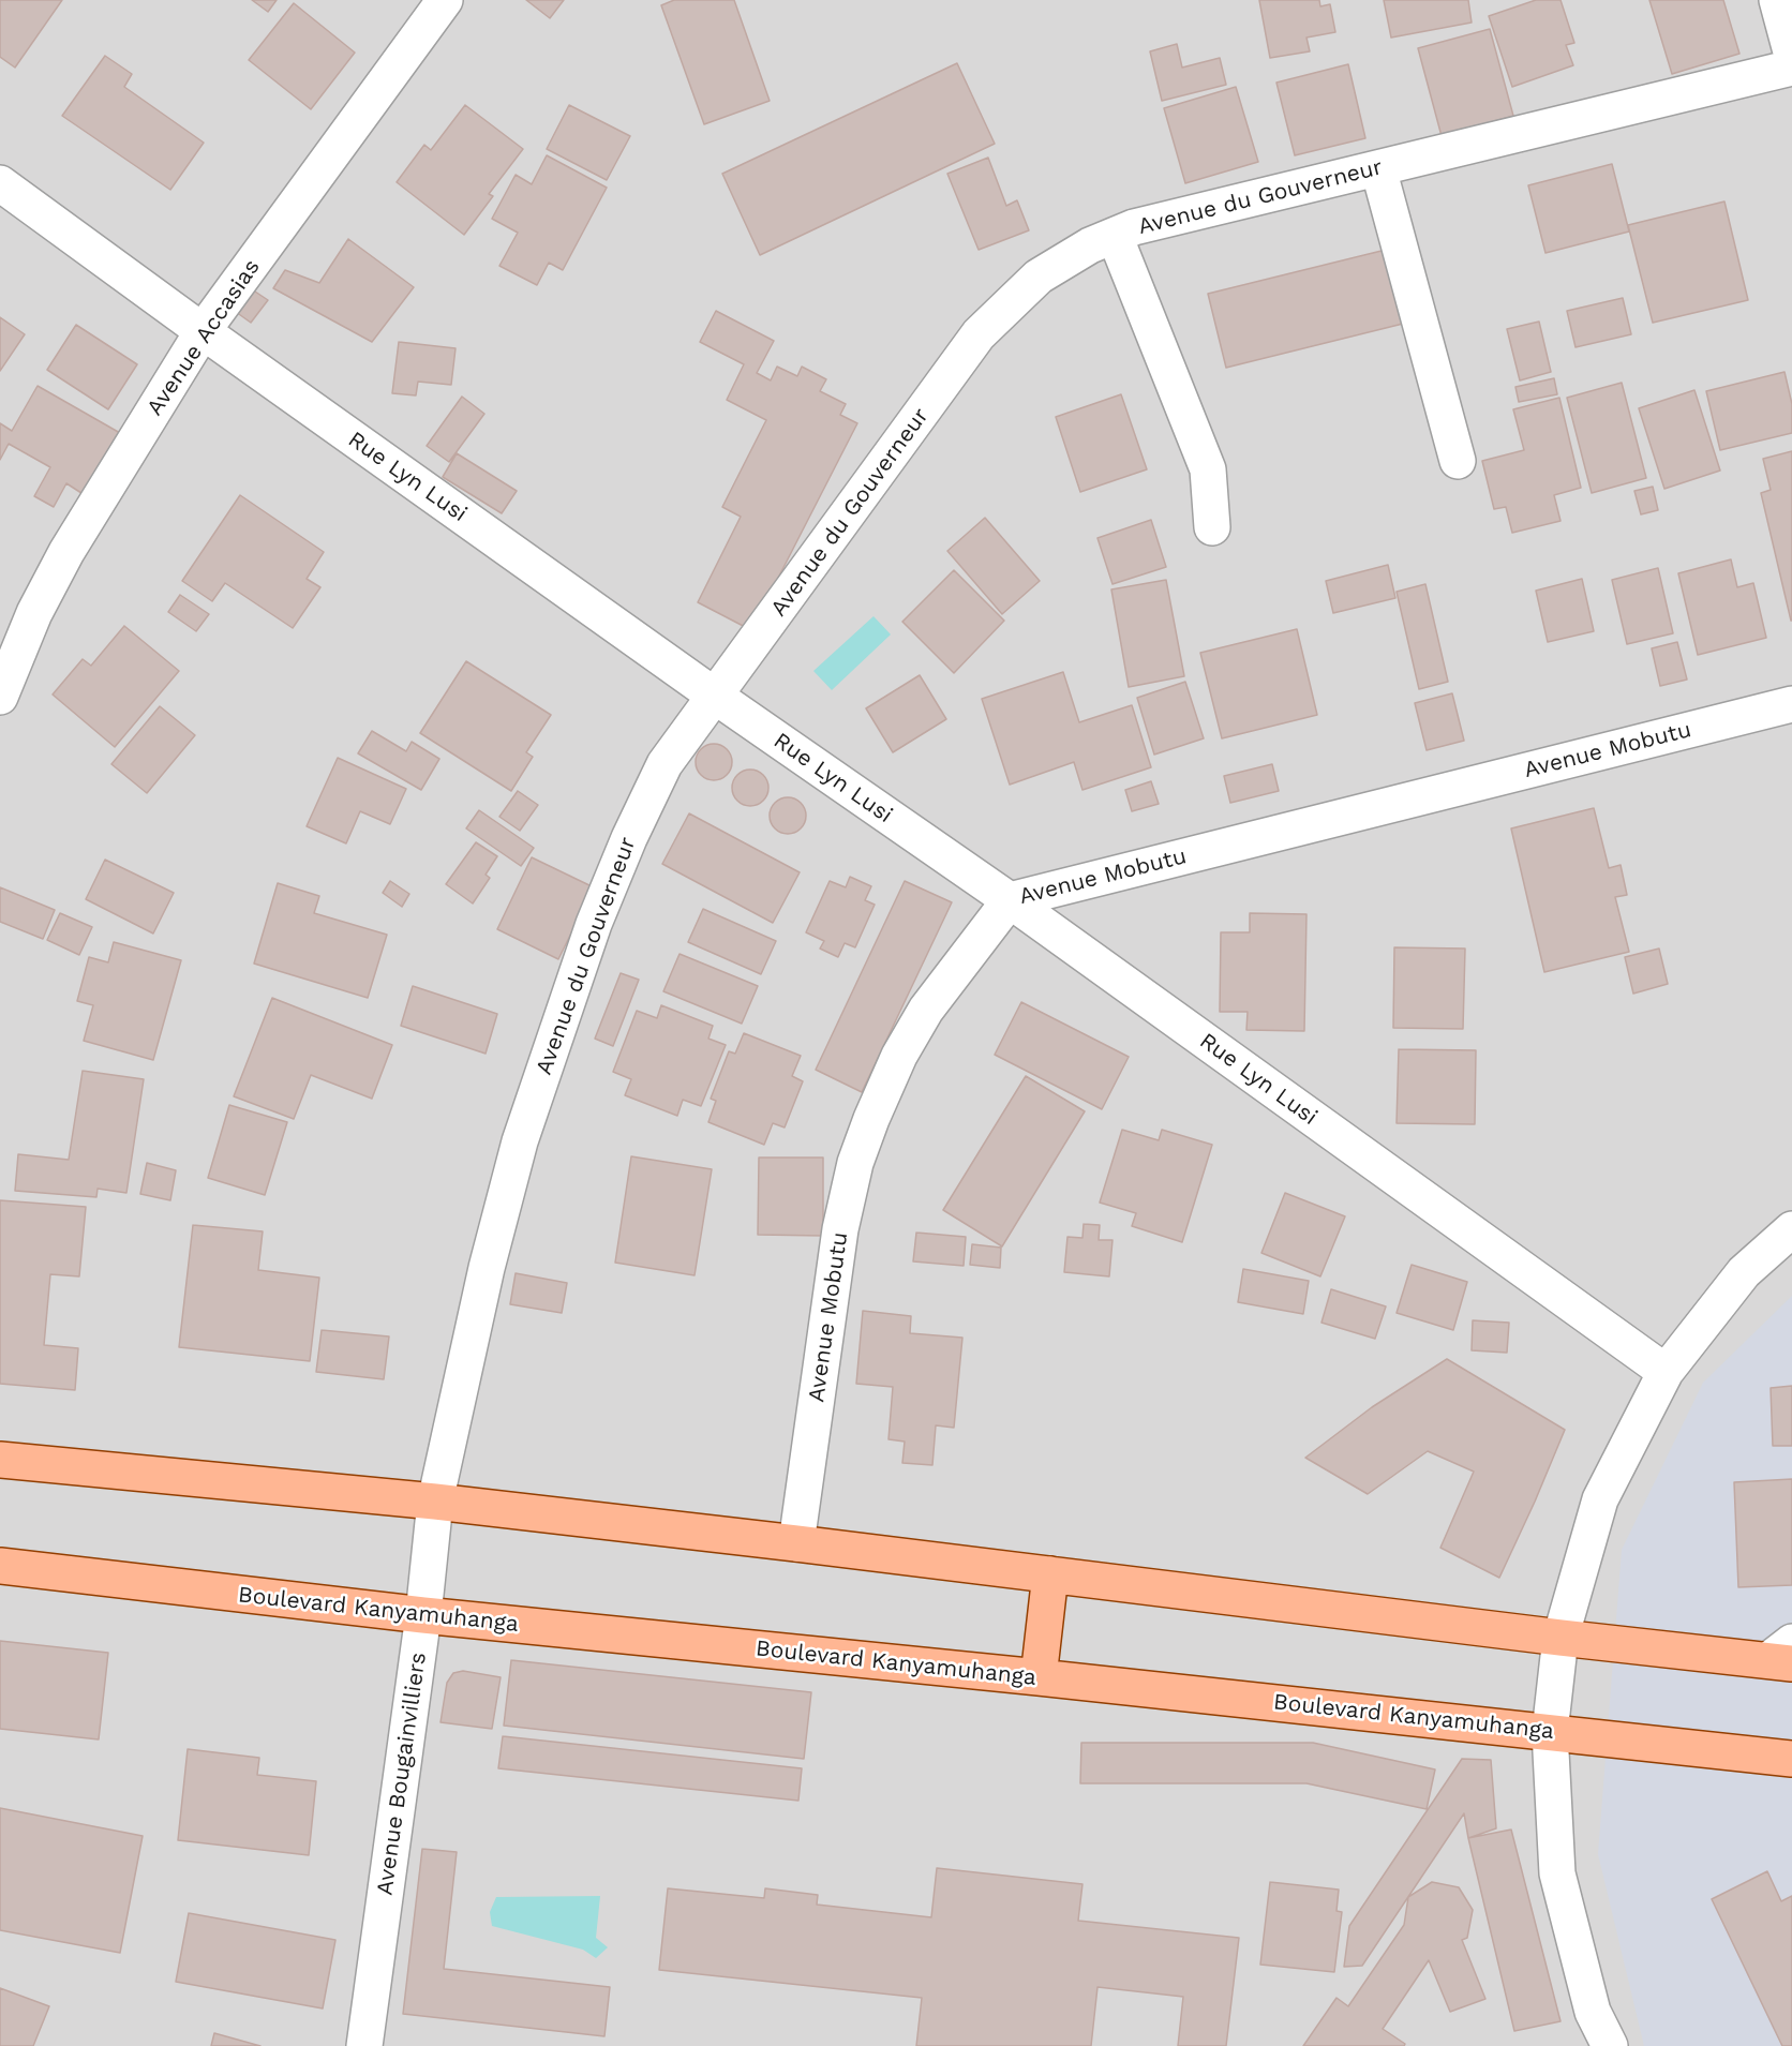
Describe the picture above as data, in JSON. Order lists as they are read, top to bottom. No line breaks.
{"streets":{"main road":["Boulevard Kanyamuhanga"],"street":["Avenue du Gouverneur","Avenue Accasias","Rue Lyn Lusi","Avenue Mobutu","Avenue Bougainvilliers"]},"crossings":[["Avenue du Gouverneur","Rue Lyn Lusi"],["Avenue du Gouverneur","Avenue Bougainvilliers"],["Avenue Accasias","Rue Lyn Lusi"],["Rue Lyn Lusi","Avenue Mobutu"],["Boulevard Kanyamuhanga","Avenue Bougainvilliers"]]}
